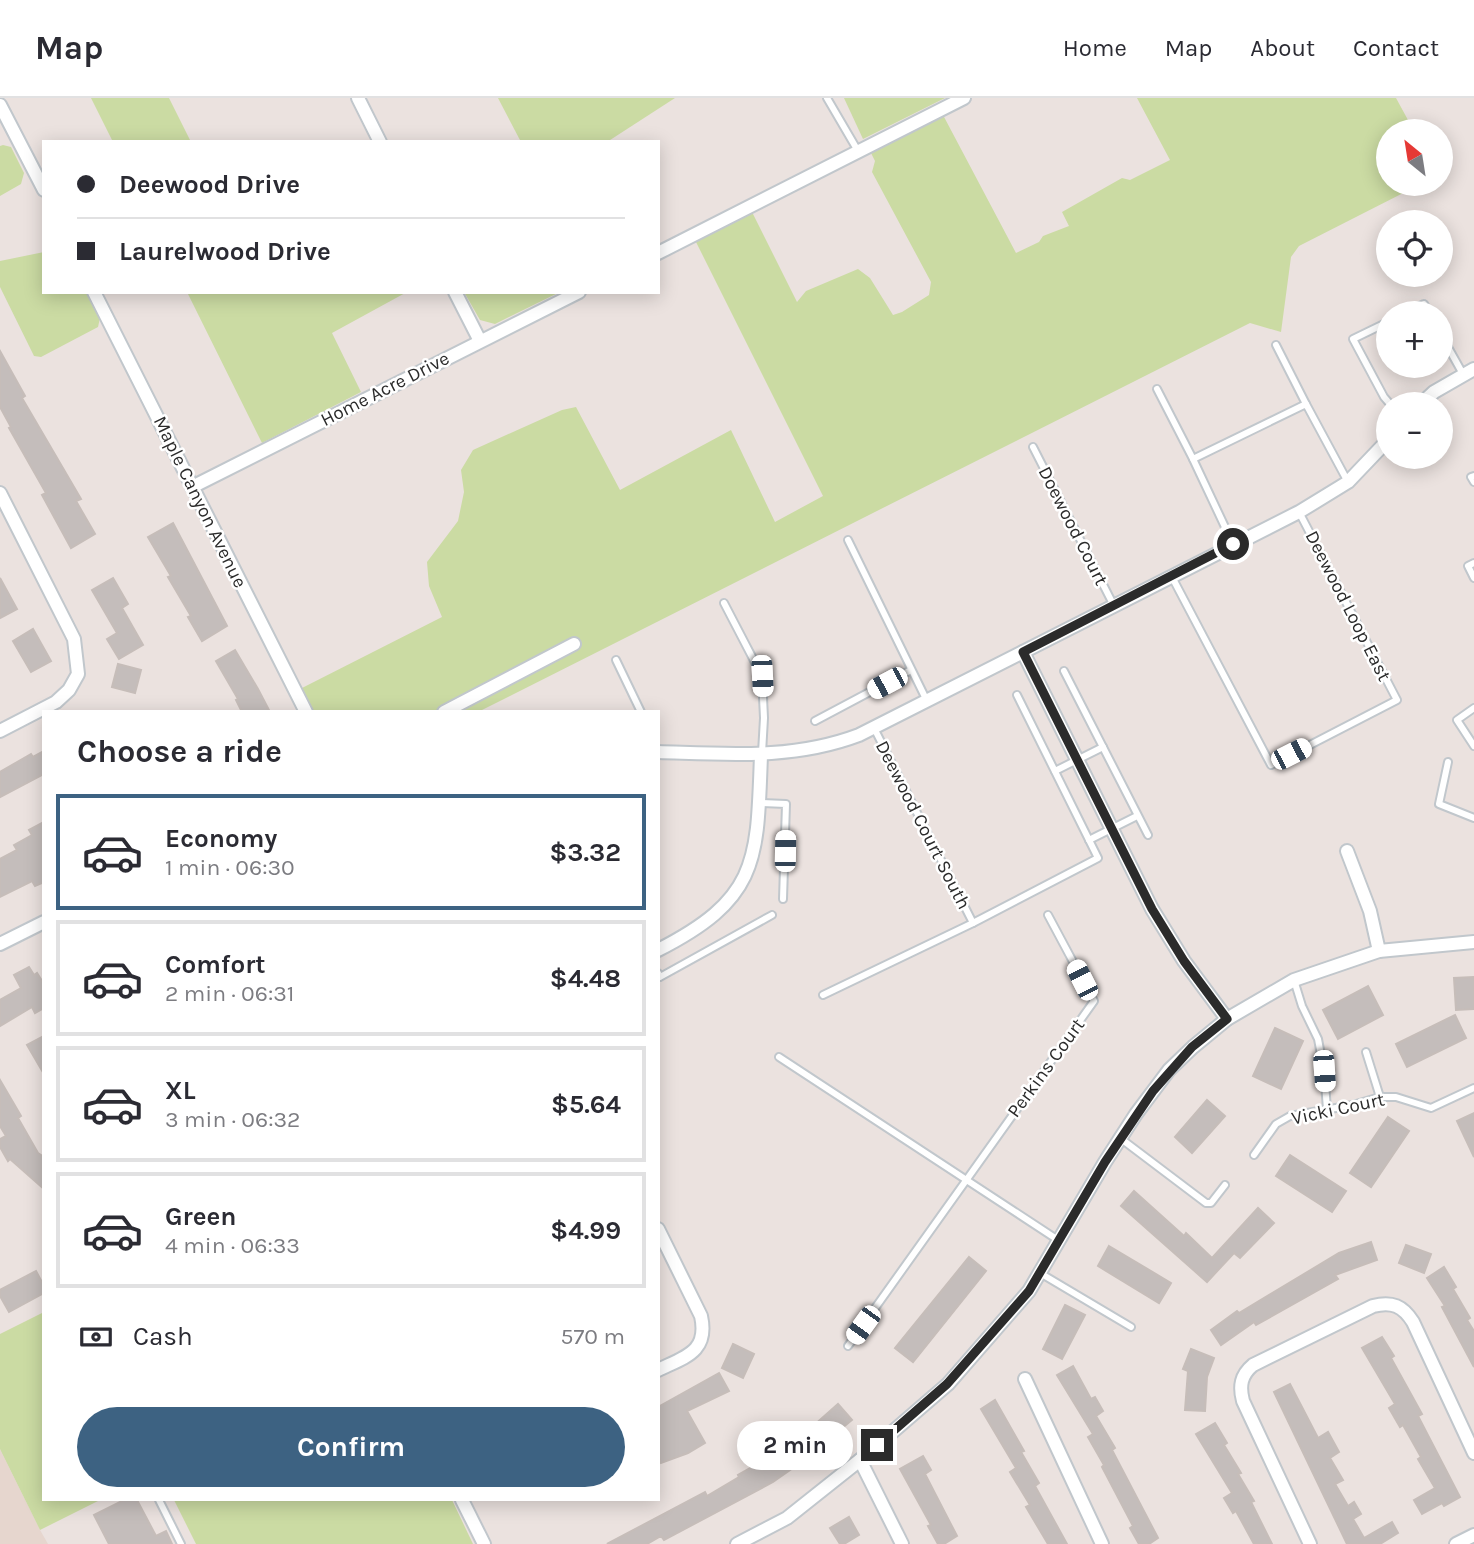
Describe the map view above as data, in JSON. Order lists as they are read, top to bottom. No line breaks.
{"streets":{"street":["Home Acre Drive","Maple Canyon Avenue"],"lane":["Doewood Court","Deewood Loop East","Deewood Court South","Perkins Court","Vicki Court"]},"crossings":[["Home Acre Drive","Maple Canyon Avenue"]],"north":"top left","page":{"header":"Map","nav":["Home","Map","About","Contact"],"map_buttons":["+","−"],"banner":["Deewood Drive","Laurelwood Drive"],"heading":"Choose a ride","list":[{"name":"Economy","note":"1 min · 06:30","value":"$3.32"},{"name":"Comfort","note":"2 min · 06:31","value":"$4.48"},{"name":"XL","note":"3 min · 06:32","value":"$5.64"},{"name":"Green","note":"4 min · 06:33","value":"$4.99"}],"pay":["Cash","570 m"],"buttons":"Confirm","bubble":"2 min"}}
